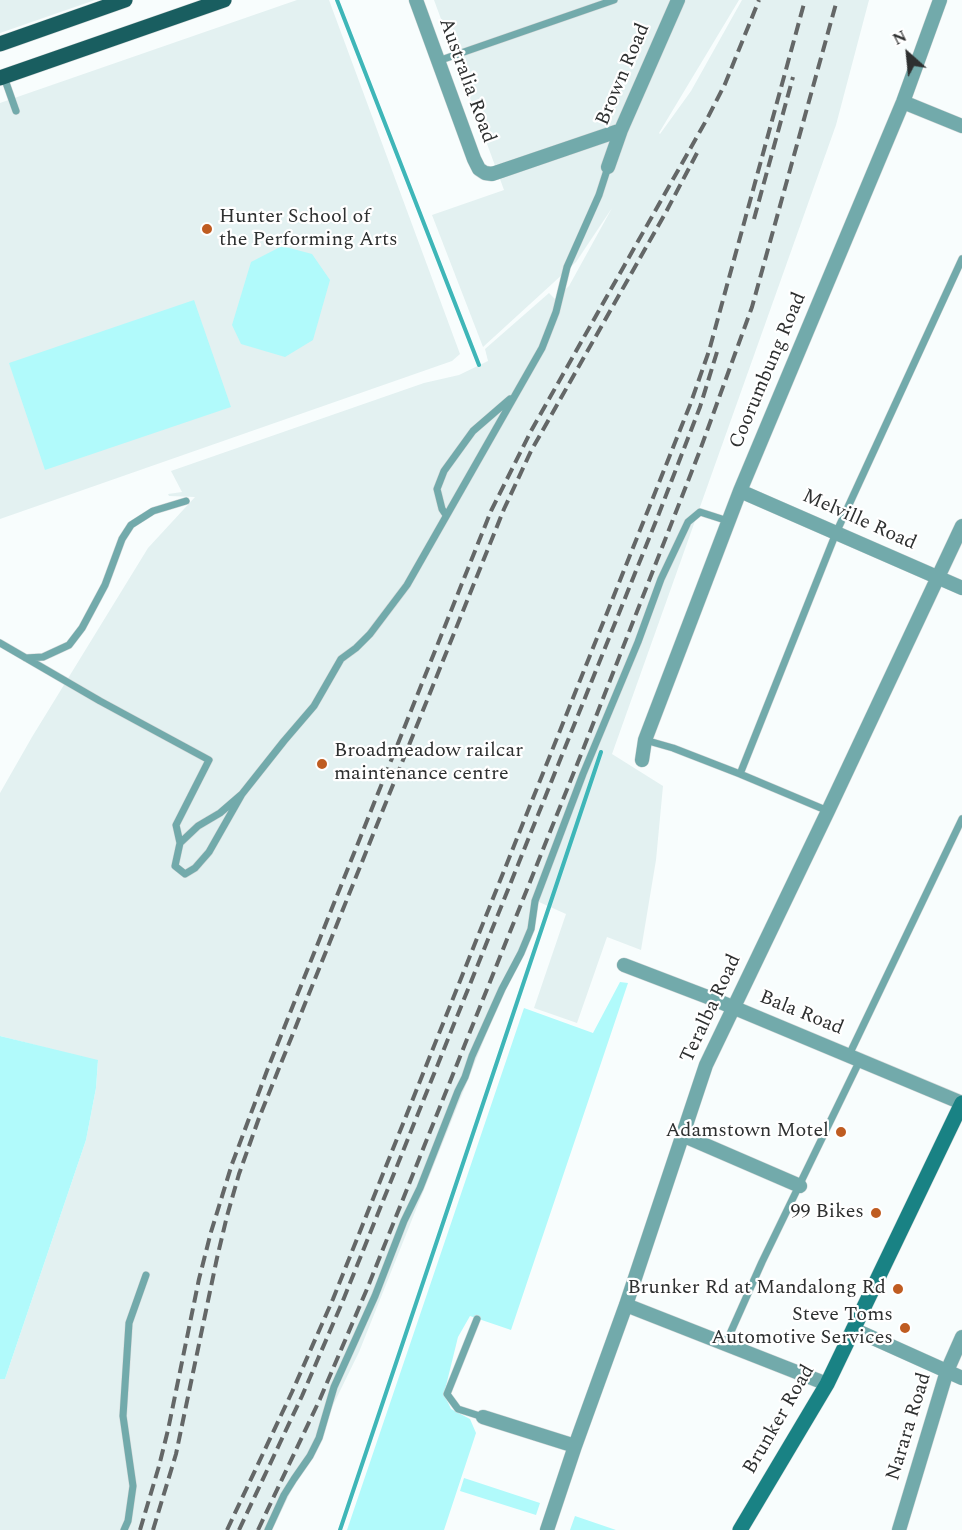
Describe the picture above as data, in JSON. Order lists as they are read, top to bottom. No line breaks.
{"streets":{"main road":["Brunker Road"],"street":["Brown Road","Australia Road","Coorumbung Road","Melville Road","Teralba Road","Bala Road","Narara Road"]},"crossings":[["Brown Road","Australia Road"],["Coorumbung Road","Melville Road"],["Melville Road","Teralba Road"],["Teralba Road","Bala Road"],["Bala Road","Brunker Road"]],"places":["Hunter School of the Performing Arts","Broadmeadow railcar maintenance centre","Adamstown Motel","99 Bikes","Brunker Rd at Mandalong Rd","Steve Toms Automotive Services"],"north":"top left"}
